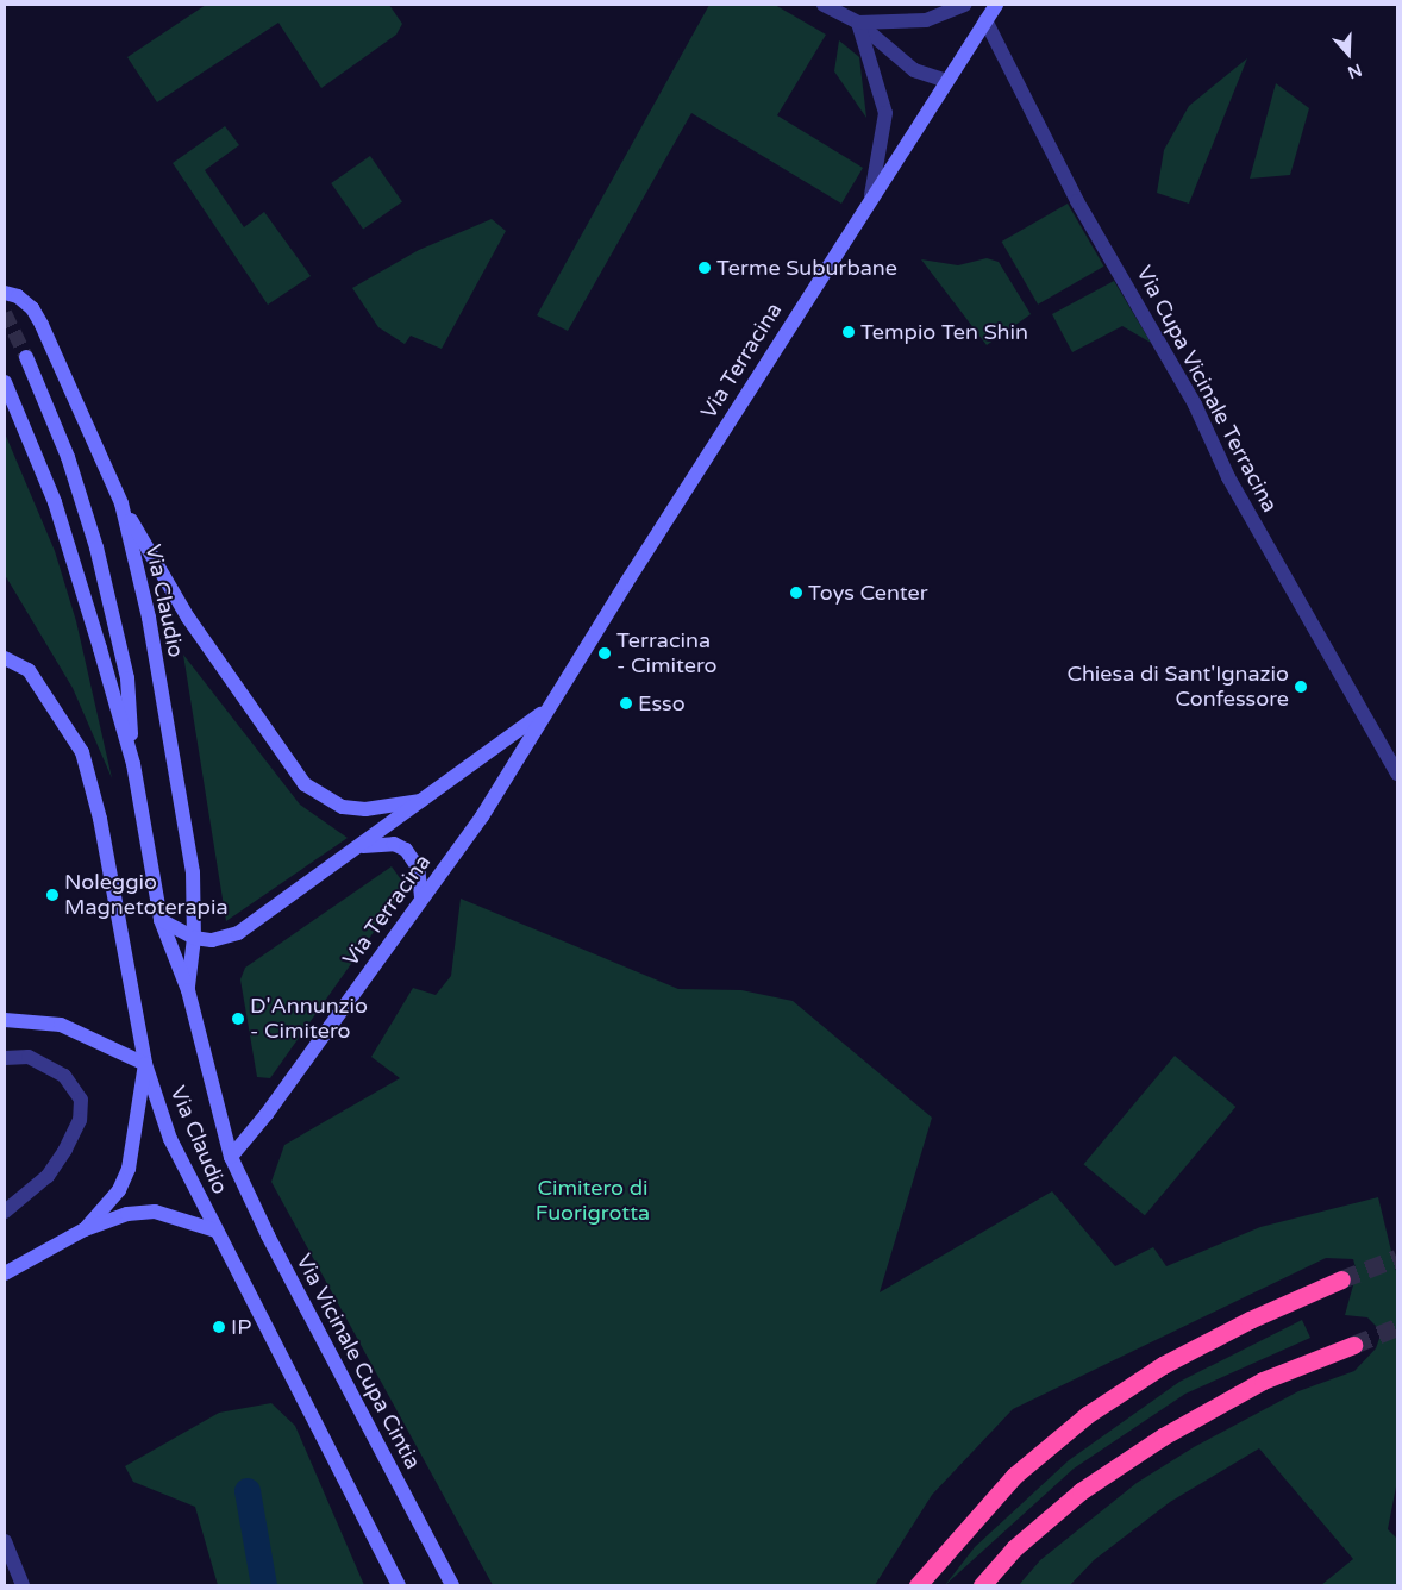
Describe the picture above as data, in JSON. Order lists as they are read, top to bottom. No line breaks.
{"streets":{"main road":["Via Terracina","Via Claudio","Via Vicinale Cupa Cintia"],"street":["Via Cupa Vicinale Terracina"]},"crossings":[["Via Terracina","Via Cupa Vicinale Terracina"],["Via Terracina","Via Claudio"],["Via Terracina","Via Vicinale Cupa Cintia"],["Via Claudio","Via Vicinale Cupa Cintia"]],"parks":["Cimitero di Fuorigrotta"],"places":["Terme Suburbane","Tempio Ten Shin","Toys Center","Terracina - Cimitero","Chiesa di Sant'Ignazio Confessore","Esso","Noleggio Magnetoterapia","D'Annunzio - Cimitero","IP"],"north":"bottom"}
